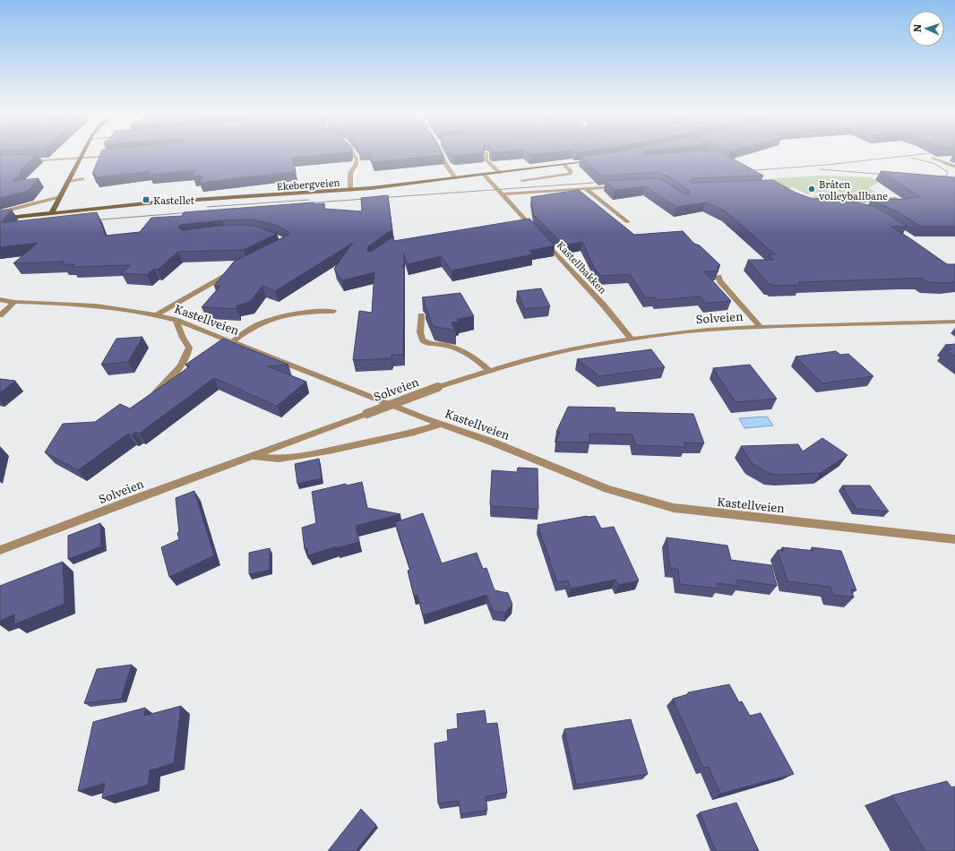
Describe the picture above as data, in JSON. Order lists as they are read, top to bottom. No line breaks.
{"streets":{"main road":["Ekebergveien"],"street":["Kastellbakken","Solveien","Kastellveien"]},"crossings":[["Ekebergveien","Kastellbakken"],["Kastellbakken","Solveien"],["Solveien","Kastellveien"]],"places":{"other":["Bråten volleyballbane"],"transit":["Kastellet"]},"north":"left"}
